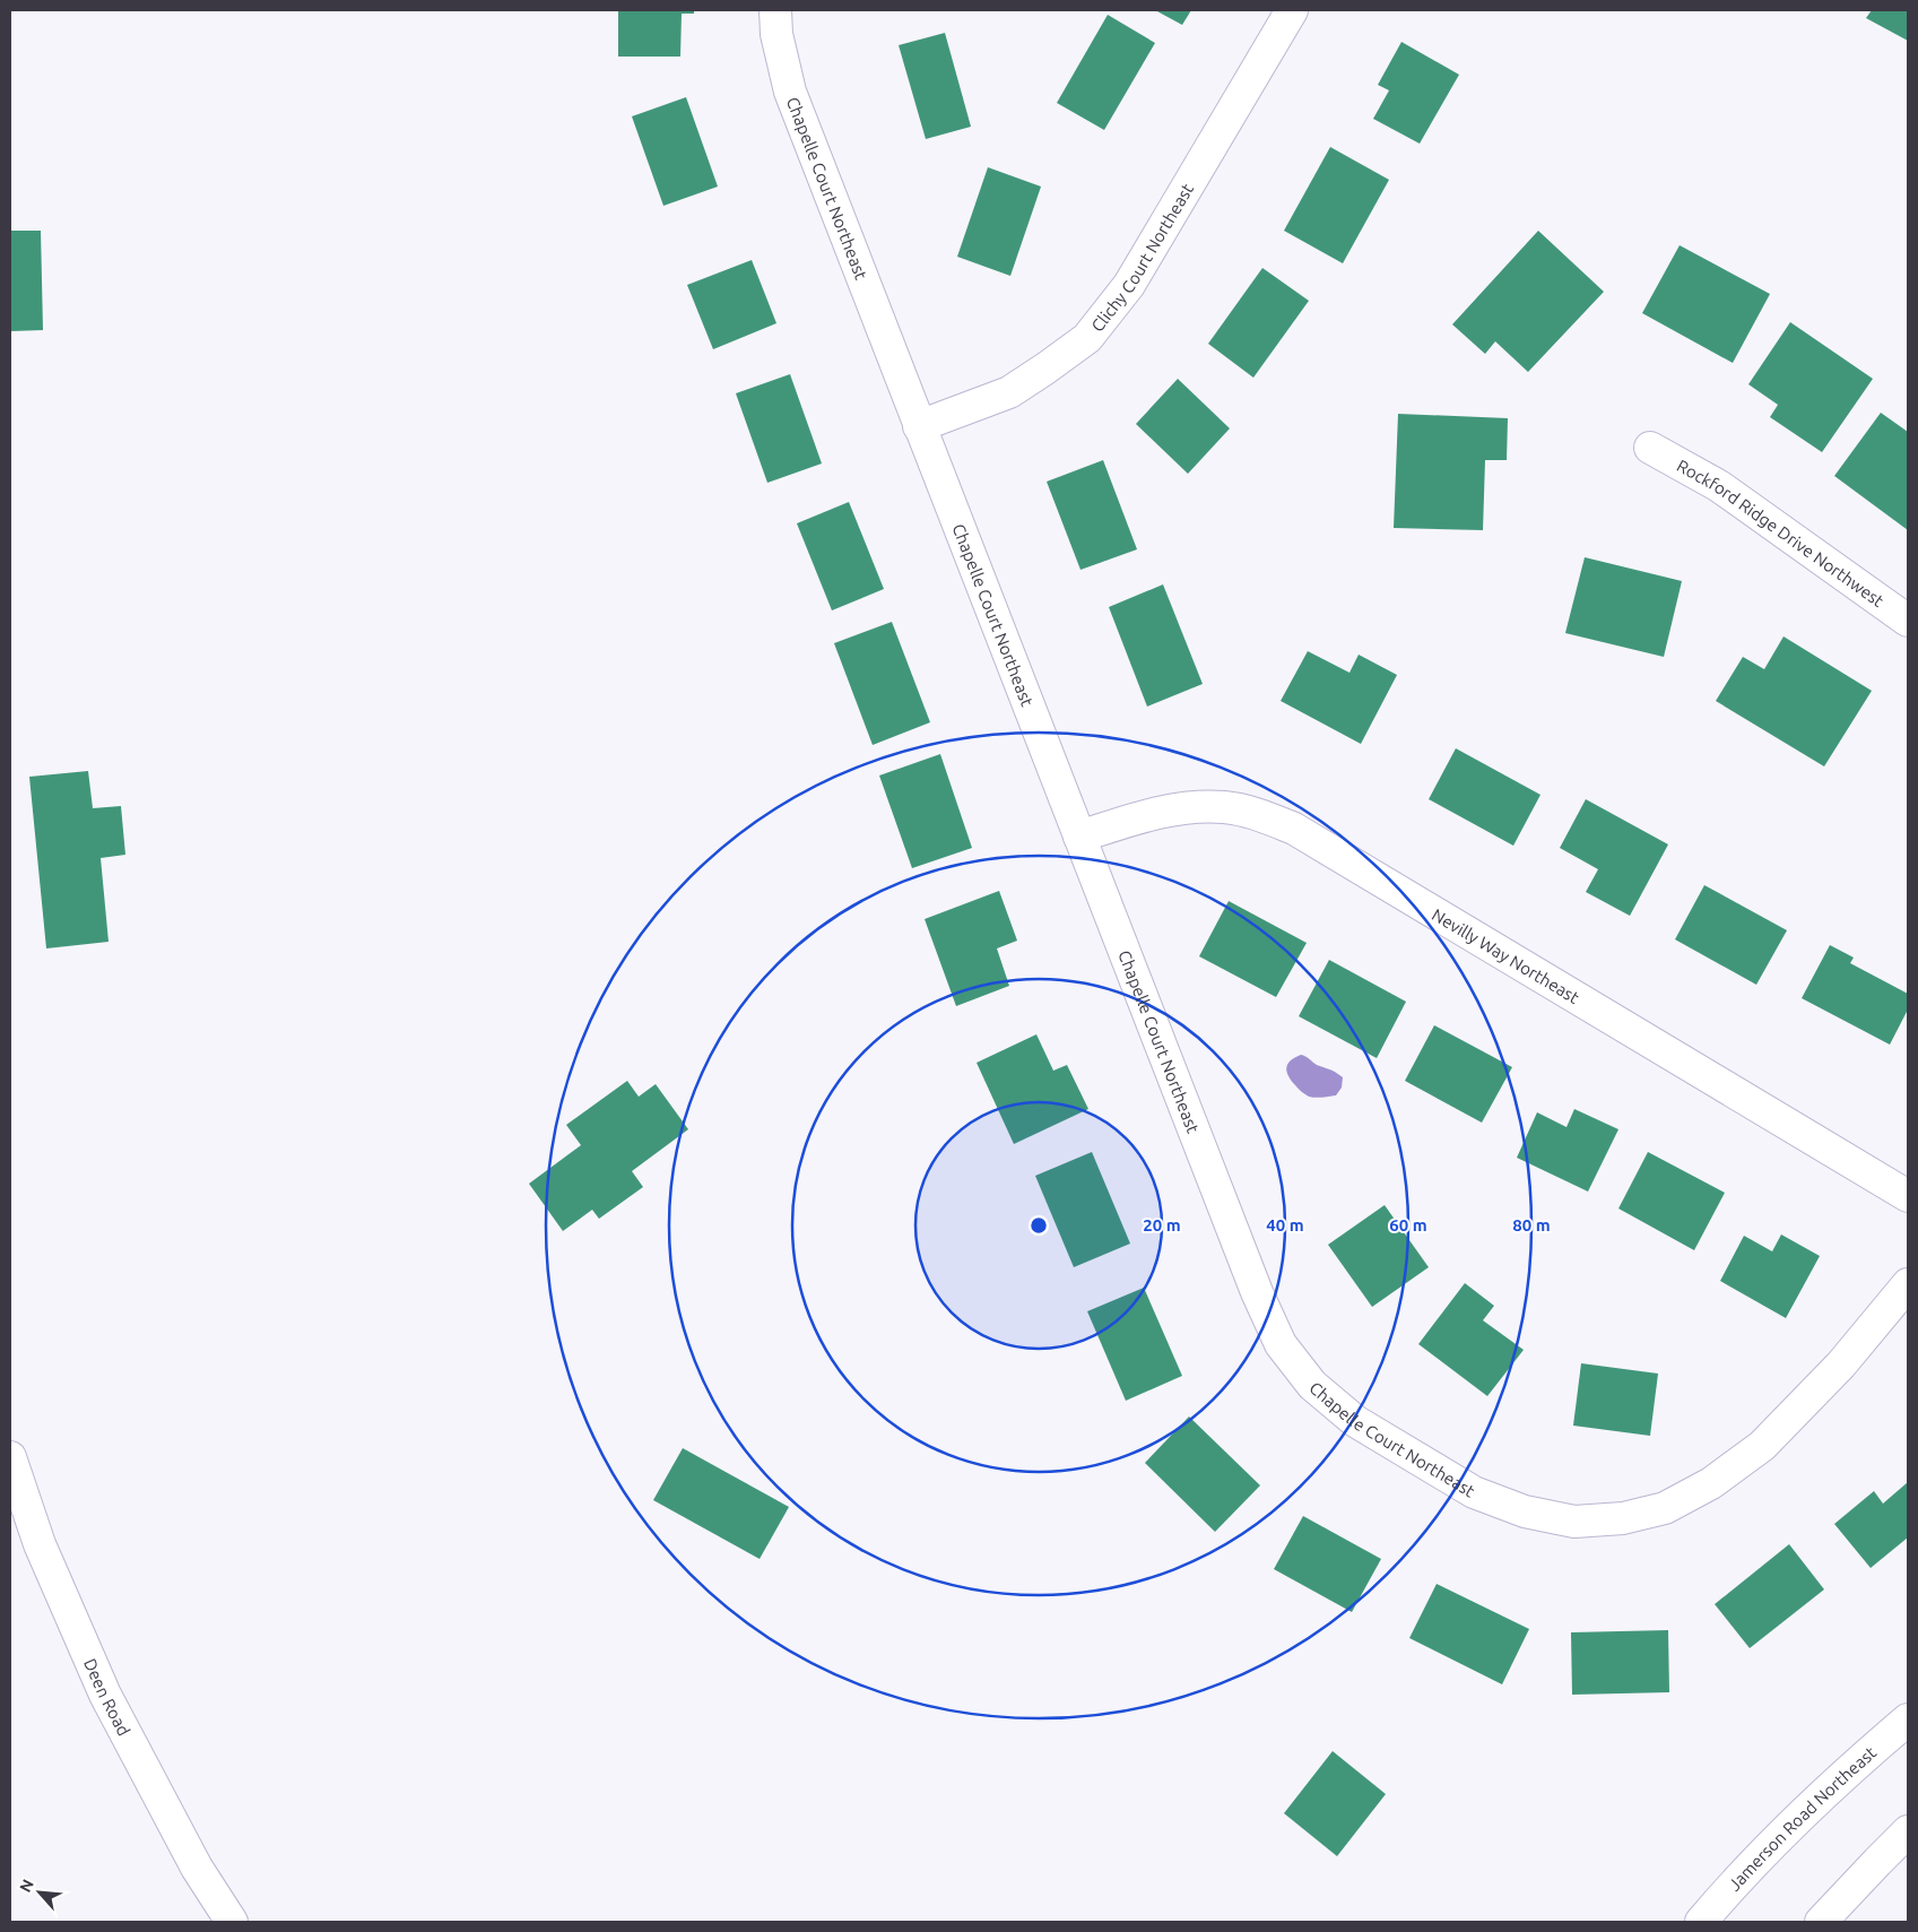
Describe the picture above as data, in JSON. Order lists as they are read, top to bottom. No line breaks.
{"streets":{"street":["Chapelle Court Northeast","Clichy Court Northeast","Rockford Ridge Drive Northwest","Nevilly Way Northeast","Deen Road","Jamerson Road Northeast"]},"crossings":[["Chapelle Court Northeast","Clichy Court Northeast"],["Chapelle Court Northeast","Nevilly Way Northeast"]],"north":"top left","rings":["20 m","40 m","60 m","80 m"]}
